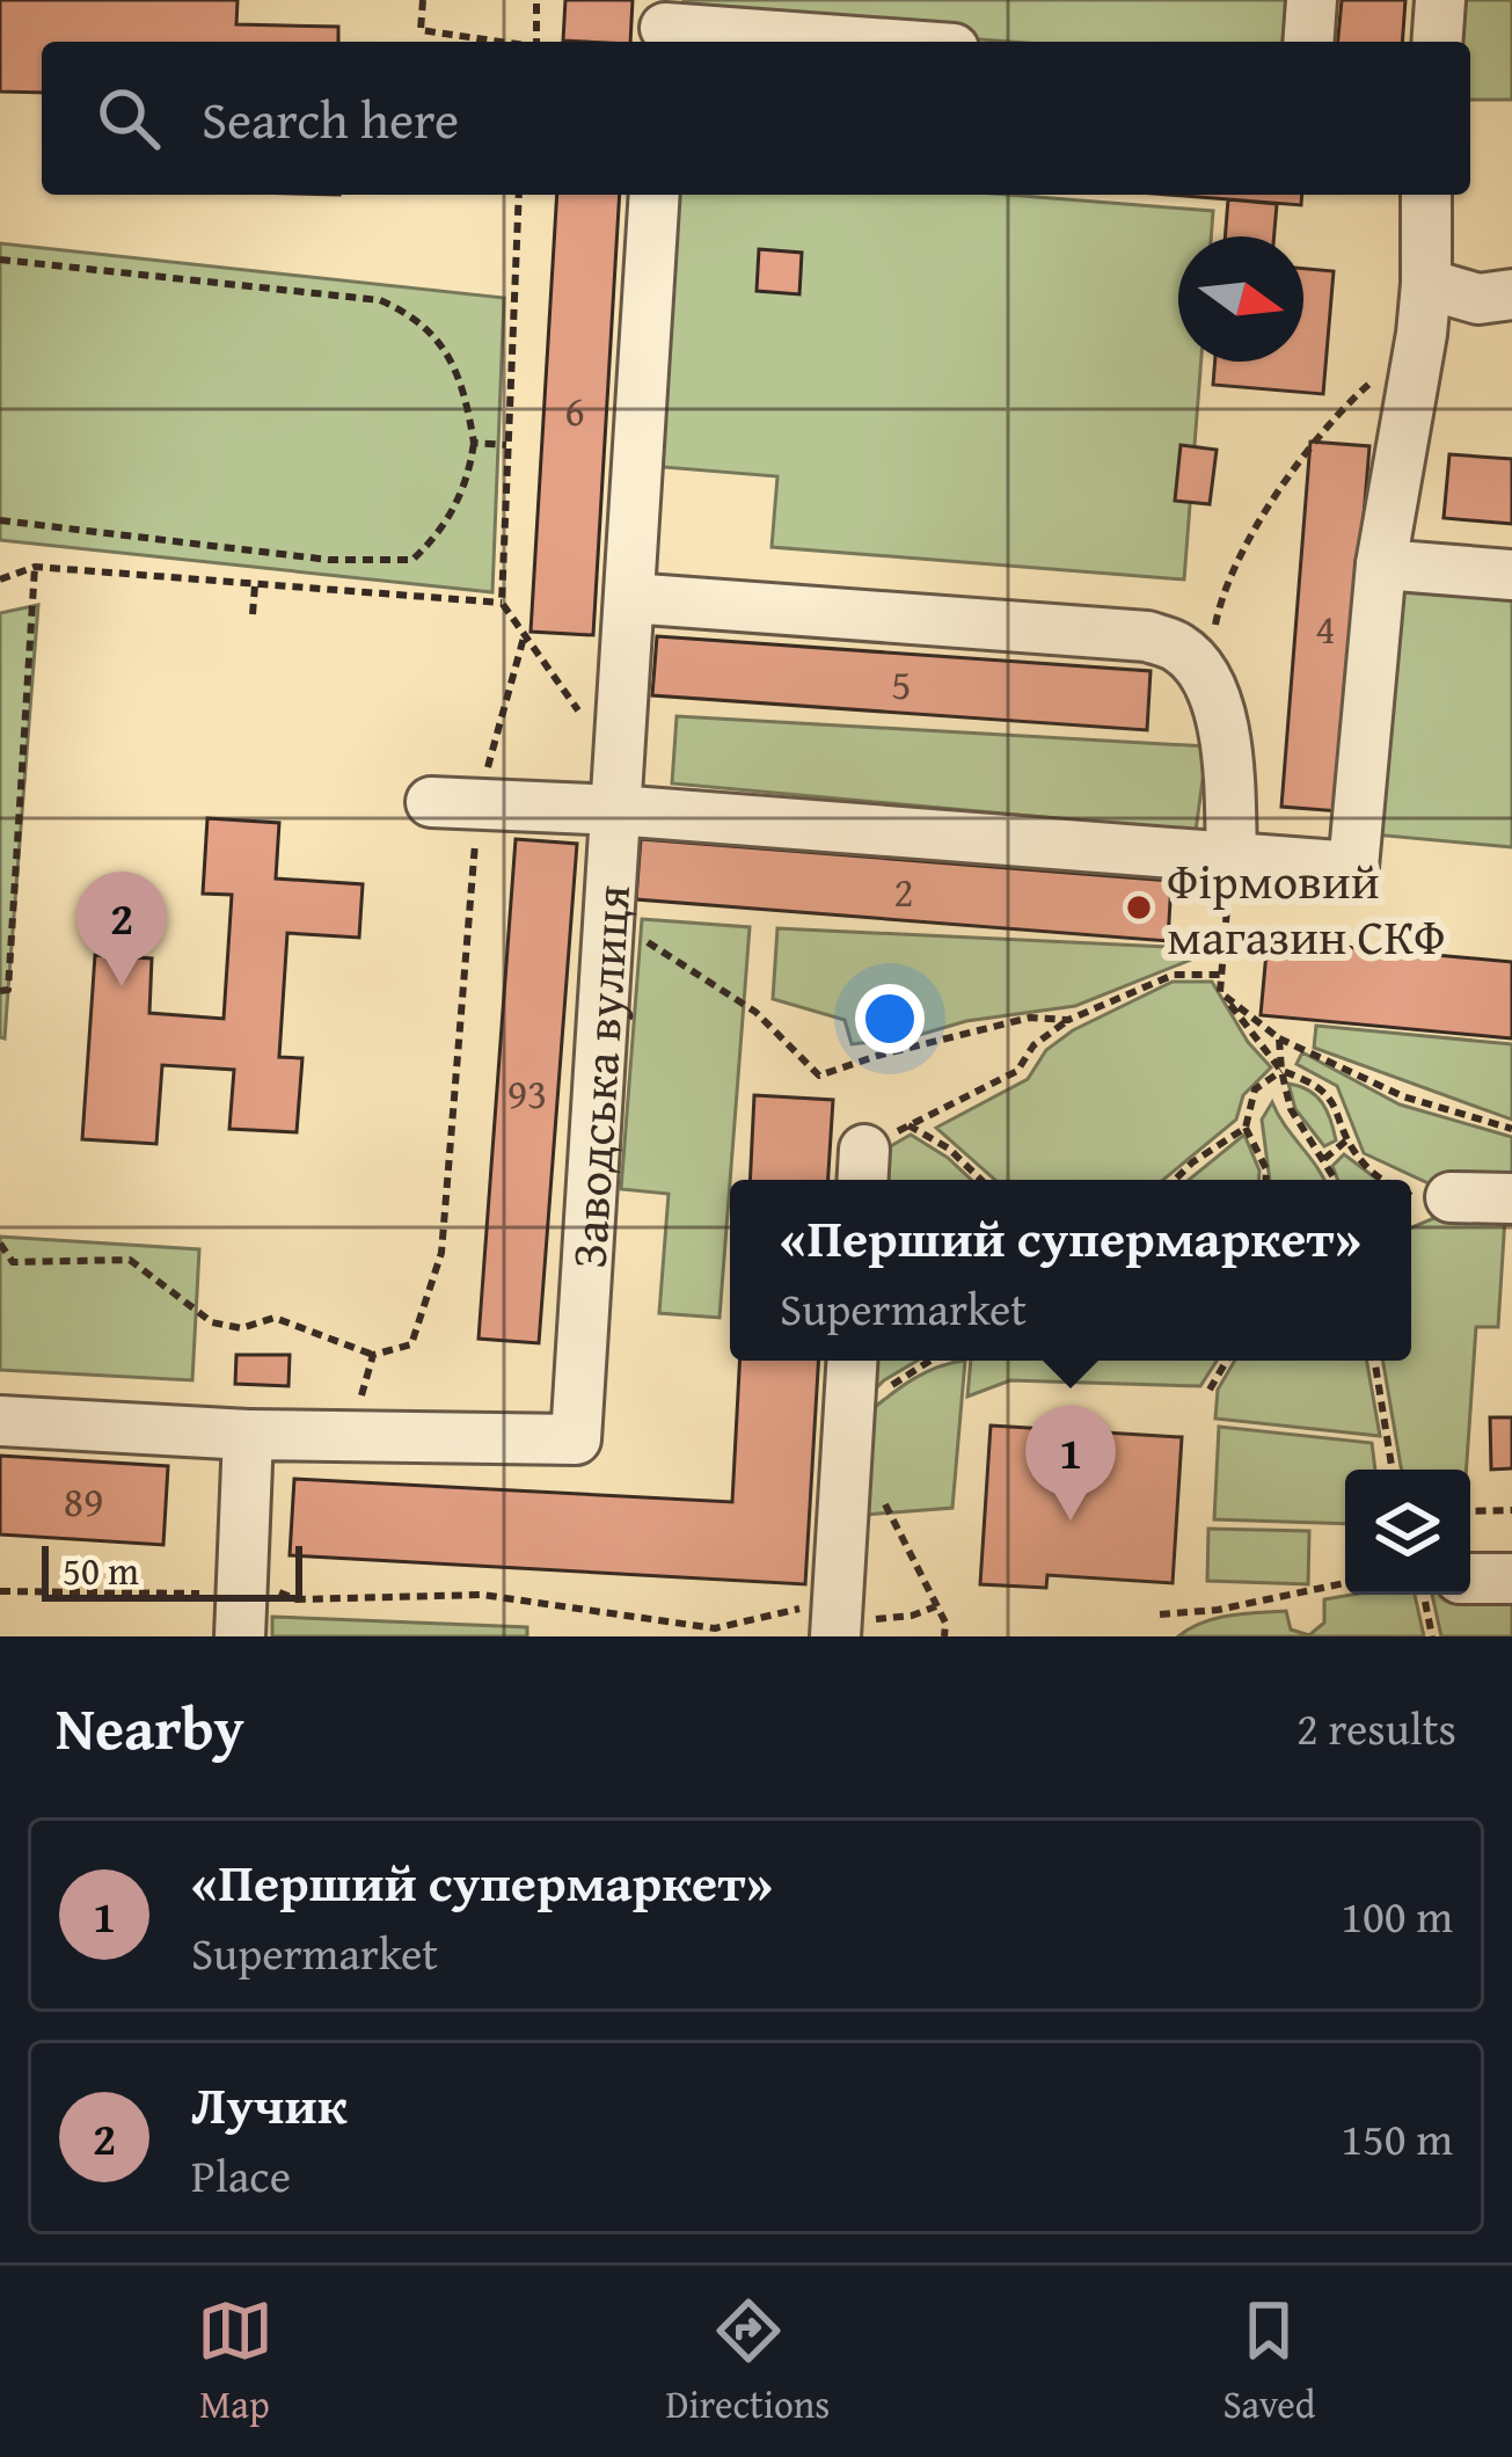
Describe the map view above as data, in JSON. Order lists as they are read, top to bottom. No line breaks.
{"streets":{"lane":["Заводська вулиця"]},"places":["Фірмовий магазин СКФ"],"house_numbers":["6","4","5","2","93","89"],"scale_bar":"50 m","north":"right","page":{"search":"Search here","pins":["2","1"],"popup":["«Перший супермаркет»","Supermarket"],"scale":"50 m","heading":["Nearby","2 results"],"list":[{"mark":"1","name":"«Перший супермаркет»","note":"Supermarket","value":"100 m"},{"mark":"2","name":"Лучик","note":"Place","value":"150 m"}],"nav":["Map","Directions","Saved"]}}
